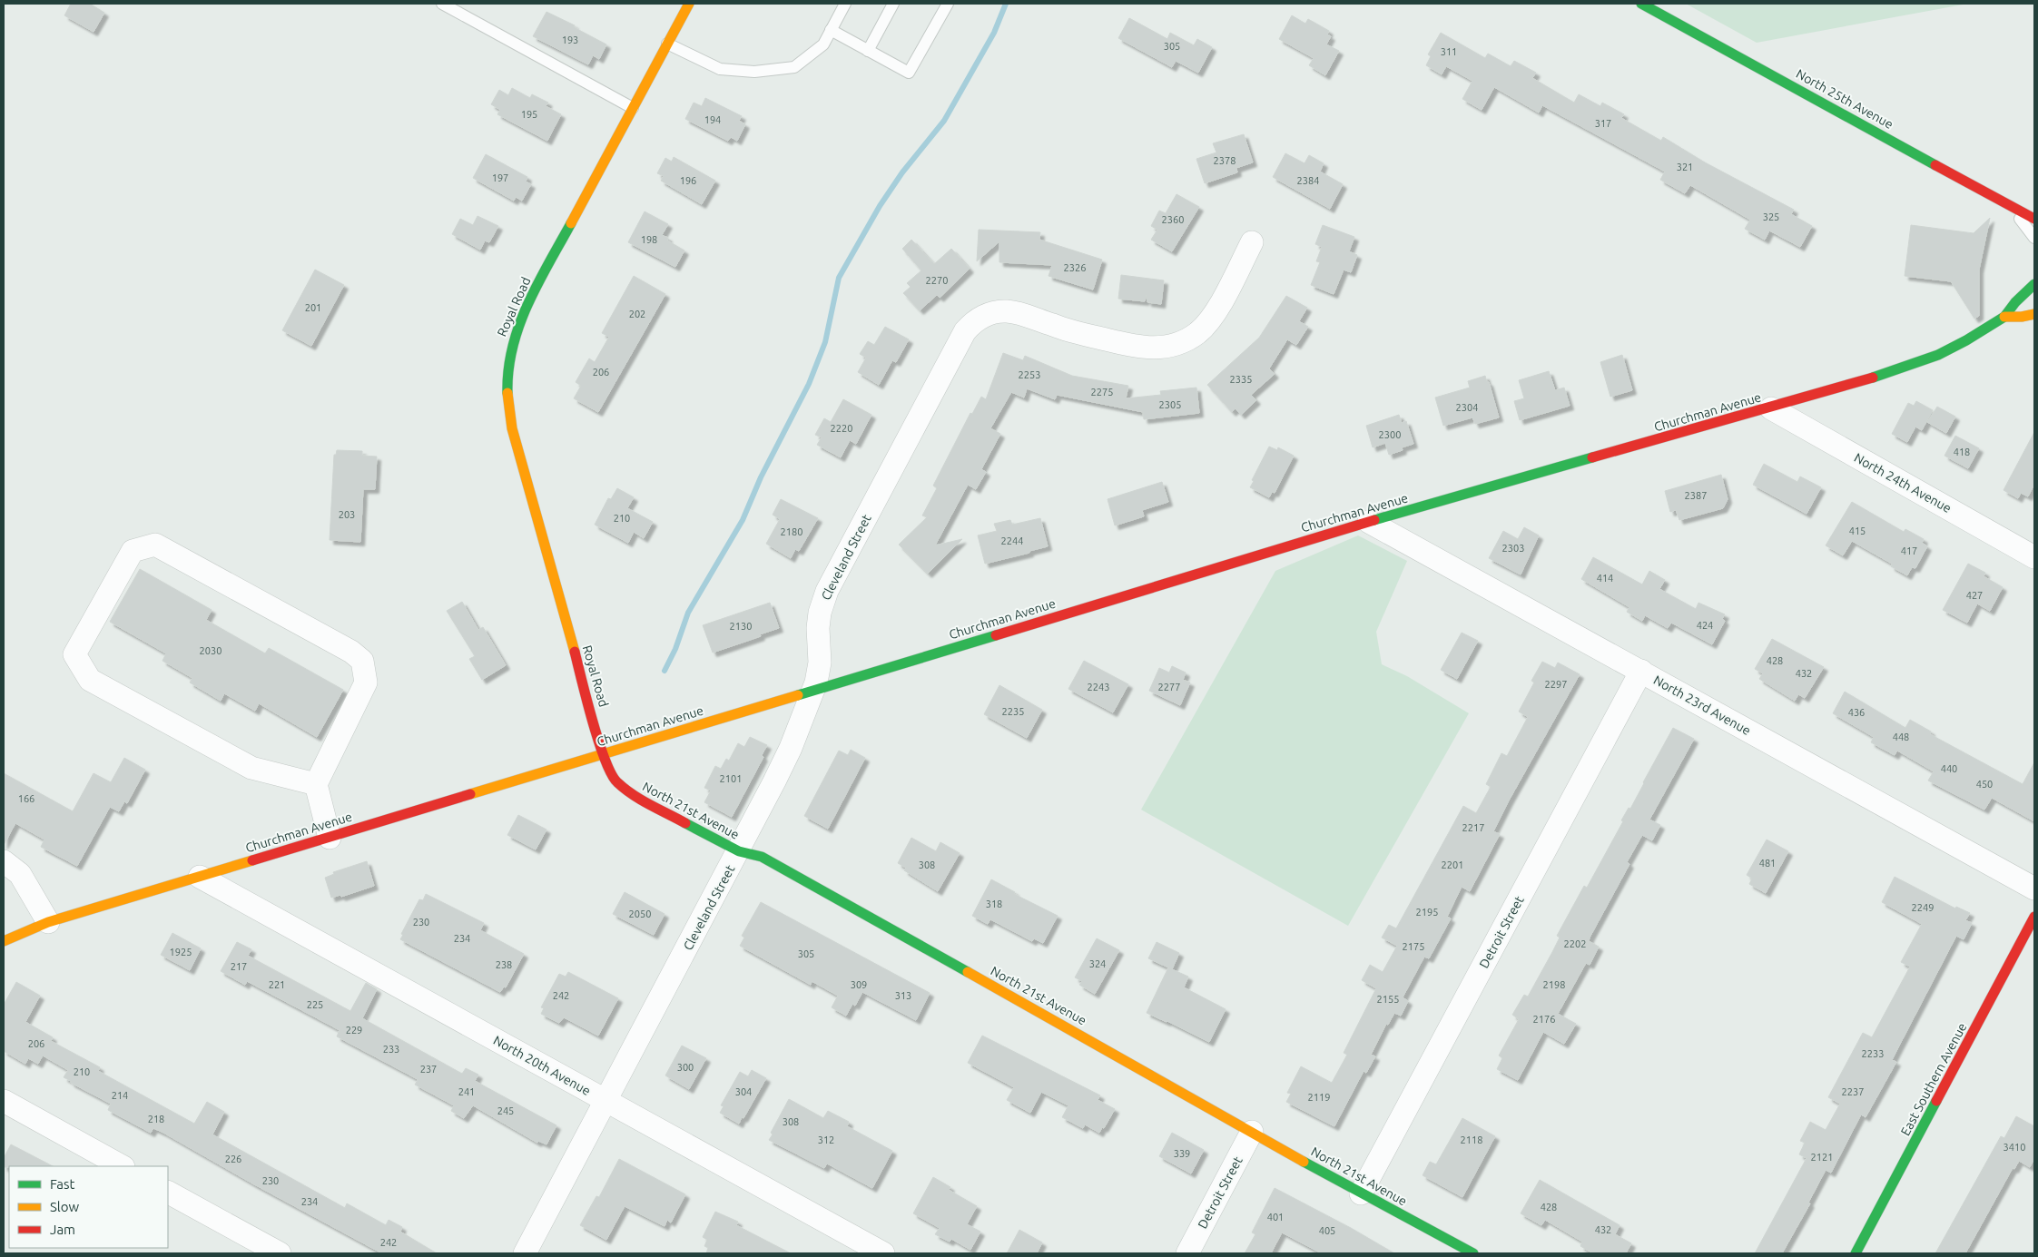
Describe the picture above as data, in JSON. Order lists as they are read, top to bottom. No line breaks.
{"streets":{"street":["North 25th Avenue","Royal Road","Churchman Avenue","North 24th Avenue","Cleveland Street","North 23rd Avenue","North 21st Avenue","Detroit Street","North 20th Avenue","East Southern Avenue"]},"crossings":[["Royal Road","Churchman Avenue"],["Royal Road","North 21st Avenue"],["Churchman Avenue","North 24th Avenue"],["Churchman Avenue","Cleveland Street"],["Churchman Avenue","North 23rd Avenue"],["Churchman Avenue","North 21st Avenue"],["Churchman Avenue","North 20th Avenue"],["Cleveland Street","North 21st Avenue"],["Cleveland Street","North 20th Avenue"],["North 23rd Avenue","Detroit Street"],["North 21st Avenue","Detroit Street"]],"house_numbers":["193","305","311","195","194","317","2378","321","197","196","2384","325","2360","198","2326","2270","201","202","206","2253","2335","2275","2305","2304","2220","2300","418","2387","203","210","415","2180","2244","2303","417","414","427","424","2130","2030","428","432","2297","2243","2277","2235","436","448","440","2101","450","166","2217","481","308","2201","318","2249","2195","2050","230","234","2202","2175","1925","305","324","238","217","221","309","2198","242","313","2155","225","2176","229","206","233","2233","300","237","210","241","304","2237","214","2119","245","218","308","312","2118","3410","339","2121","226","230","234","428","401","432","405","242"],"legend":["Fast","Slow","Jam"]}
